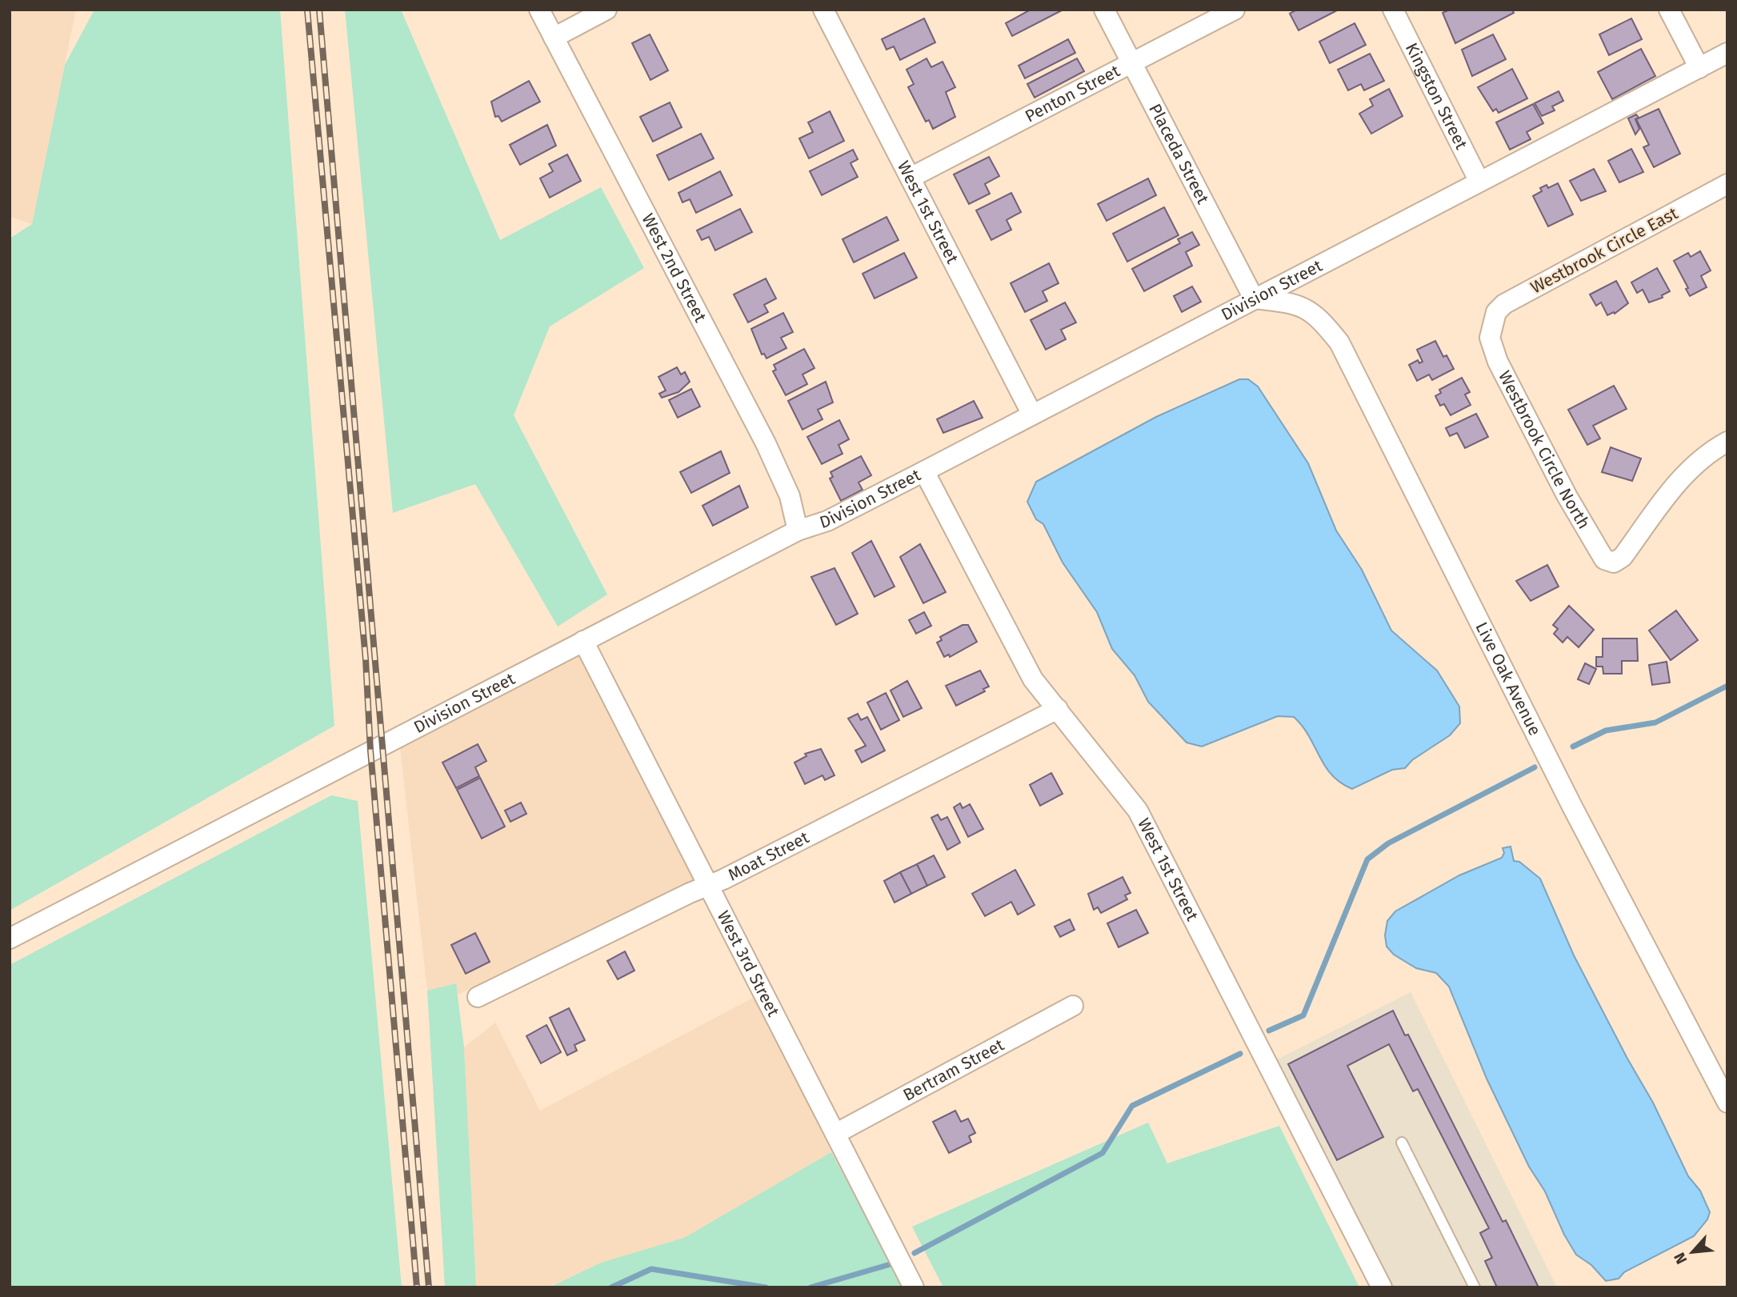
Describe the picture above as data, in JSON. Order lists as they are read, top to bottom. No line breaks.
{"streets":{"street":["Penton Street","Kingston Street","Placeda Street","West 1st Street","Westbrook Circle East","West 2nd Street","Division Street","Westbrook Circle North","Live Oak Avenue","Moat Street","West 3rd Street","Bertram Street"]},"crossings":[["Penton Street","Placeda Street"],["Penton Street","West 1st Street"],["Kingston Street","Division Street"],["Placeda Street","Division Street"],["Placeda Street","Live Oak Avenue"],["West 1st Street","Division Street"],["West 1st Street","Moat Street"],["Westbrook Circle East","Westbrook Circle North"],["West 2nd Street","Division Street"],["Division Street","Live Oak Avenue"],["Division Street","West 3rd Street"],["Moat Street","West 3rd Street"],["West 3rd Street","Bertram Street"]],"north":"bottom left"}
